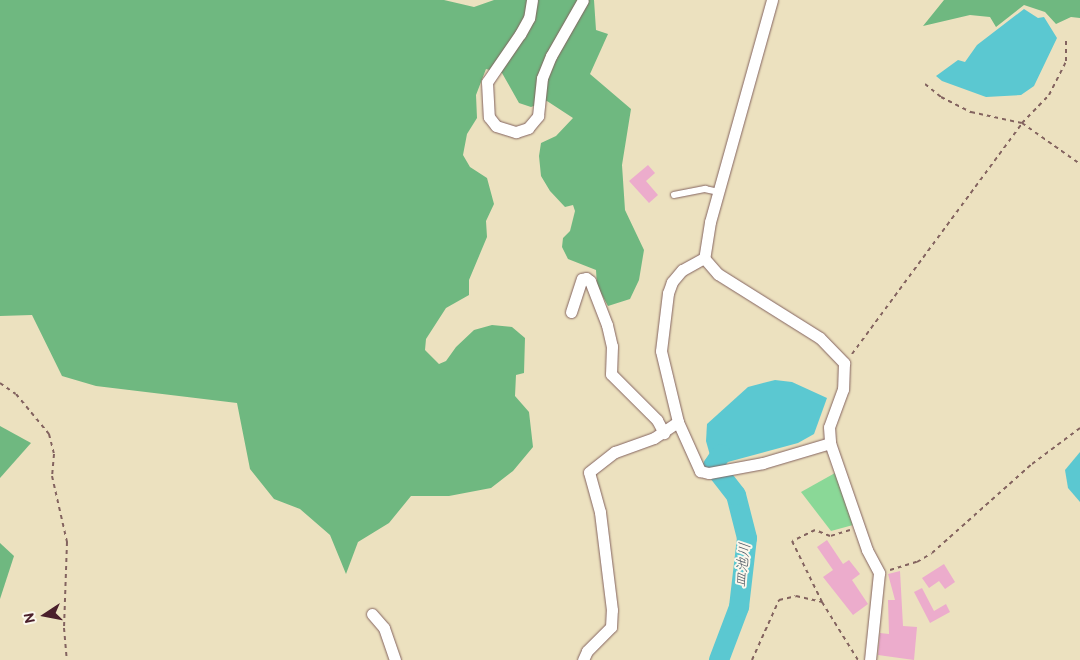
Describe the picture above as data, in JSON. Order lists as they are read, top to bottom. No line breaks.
{"water":["皿池川"],"north":"left"}
